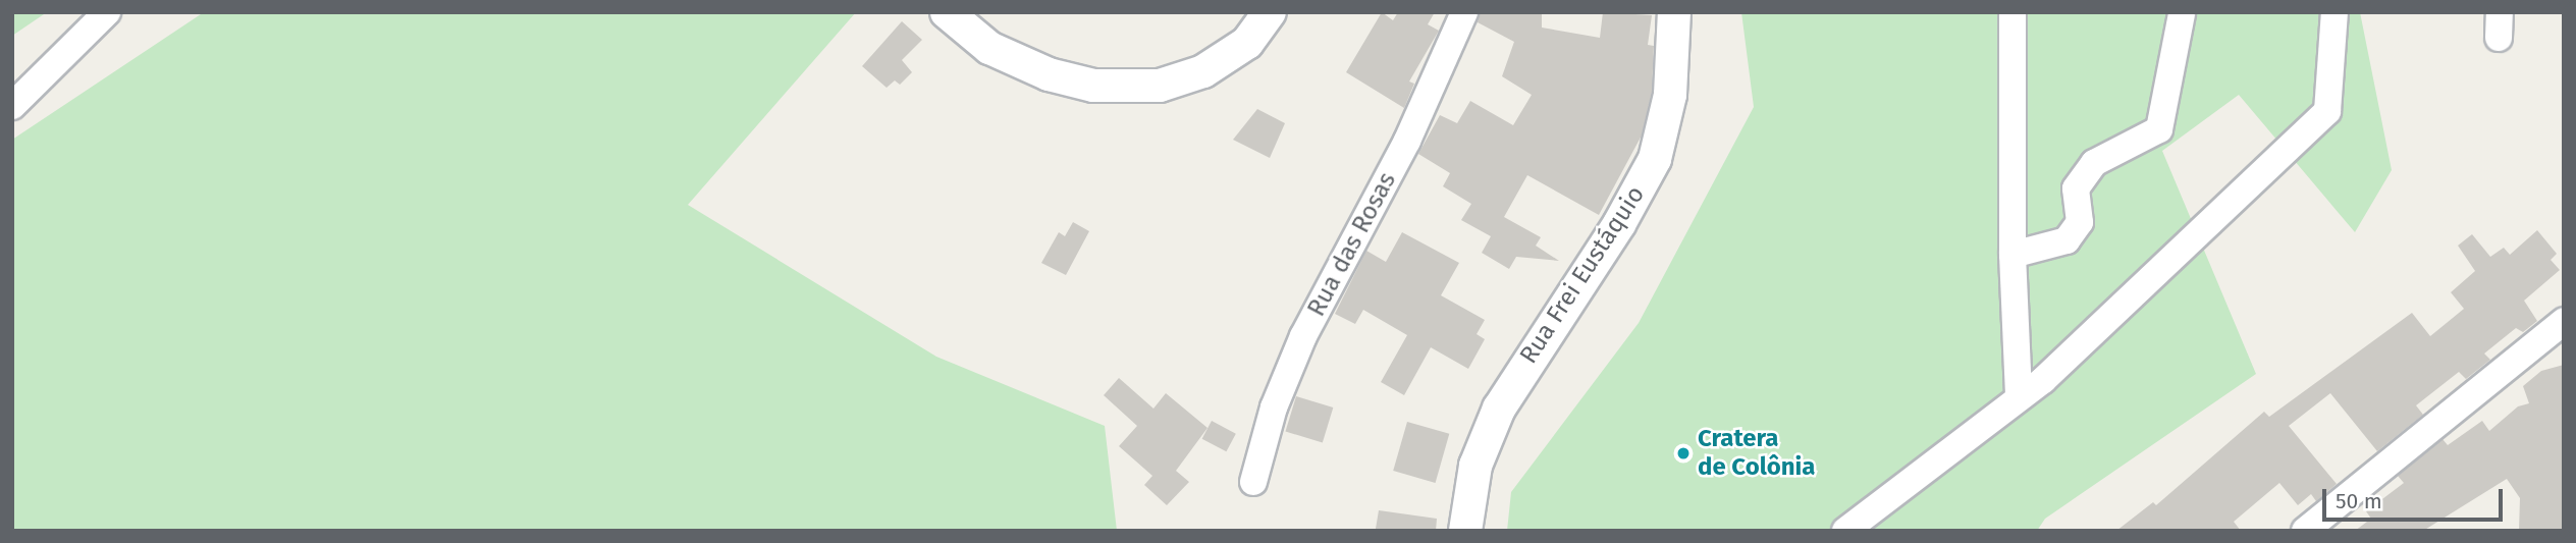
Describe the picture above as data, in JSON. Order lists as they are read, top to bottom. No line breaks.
{"streets":{"street":["Rua das Rosas","Rua Frei Eustáquio"]},"places":["Cratera de Colônia"],"scale_bar":"50 m"}
